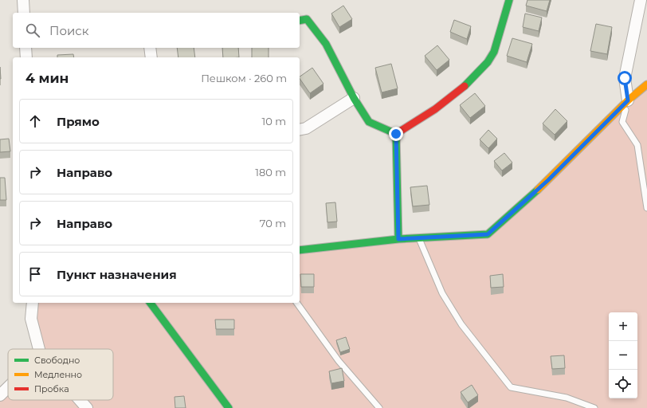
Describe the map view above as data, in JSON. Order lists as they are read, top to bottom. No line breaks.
{"legend":["Свободно","Медленно","Пробка"],"page":{"search":"Поиск","heading":["4 мин","Пешком · 260 m"],"list":[["Прямо","10 m"],["Направо","180 m"],["Направо","70 m"],"Пункт назначения"],"map_buttons":["+","−"]}}
